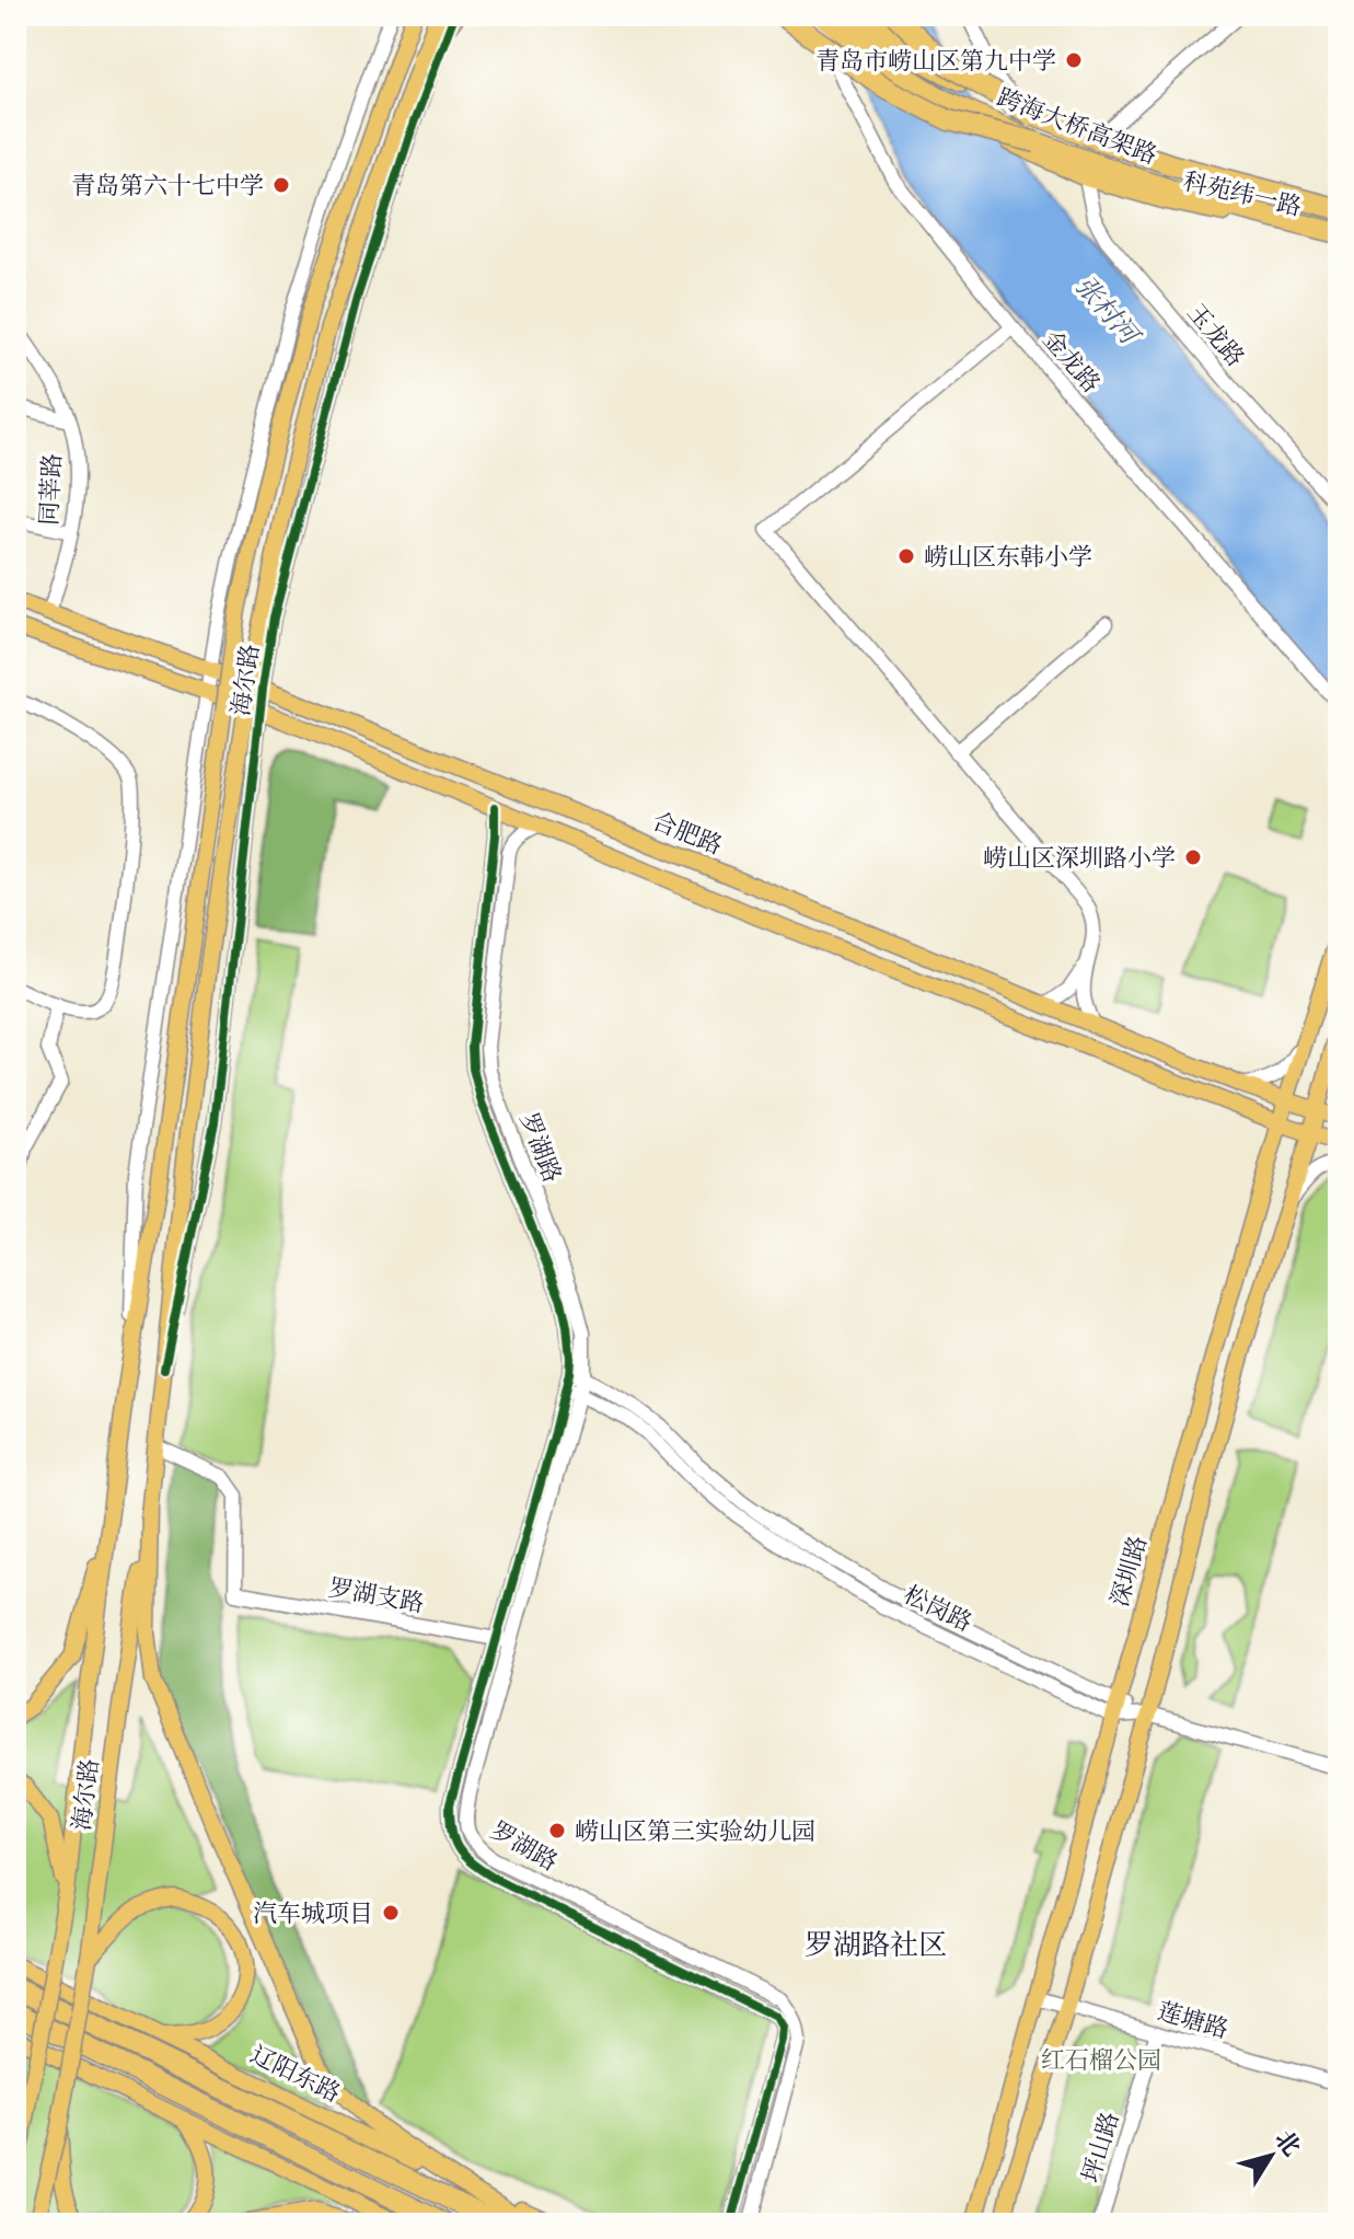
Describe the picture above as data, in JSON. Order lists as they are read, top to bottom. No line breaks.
{"streets":{"highway":["跨海大桥高架路","辽阳东路"],"main road":["科苑纬一路","海尔路","合肥路","深圳路"],"street":["玉龙路","金龙路","同莘路","罗湖路","罗湖支路","松岗路","莲塘路","坪山路"]},"crossings":[["跨海大桥高架路","科苑纬一路"],["跨海大桥高架路","金龙路"],["科苑纬一路","玉龙路"],["科苑纬一路","金龙路"],["同莘路","合肥路"],["海尔路","合肥路"],["海尔路","罗湖支路"],["合肥路","罗湖路"],["合肥路","深圳路"],["罗湖路","罗湖支路"],["罗湖路","松岗路"],["深圳路","松岗路"],["深圳路","莲塘路"],["莲塘路","坪山路"]],"districts":["罗湖路社区"],"water":["张村河"],"parks":["红石榴公园"],"places":["青岛市崂山区第九中学","青岛第六十七中学","崂山区东韩小学","崂山区深圳路小学","崂山区第三实验幼儿园","汽车城项目"],"north":"top right"}
